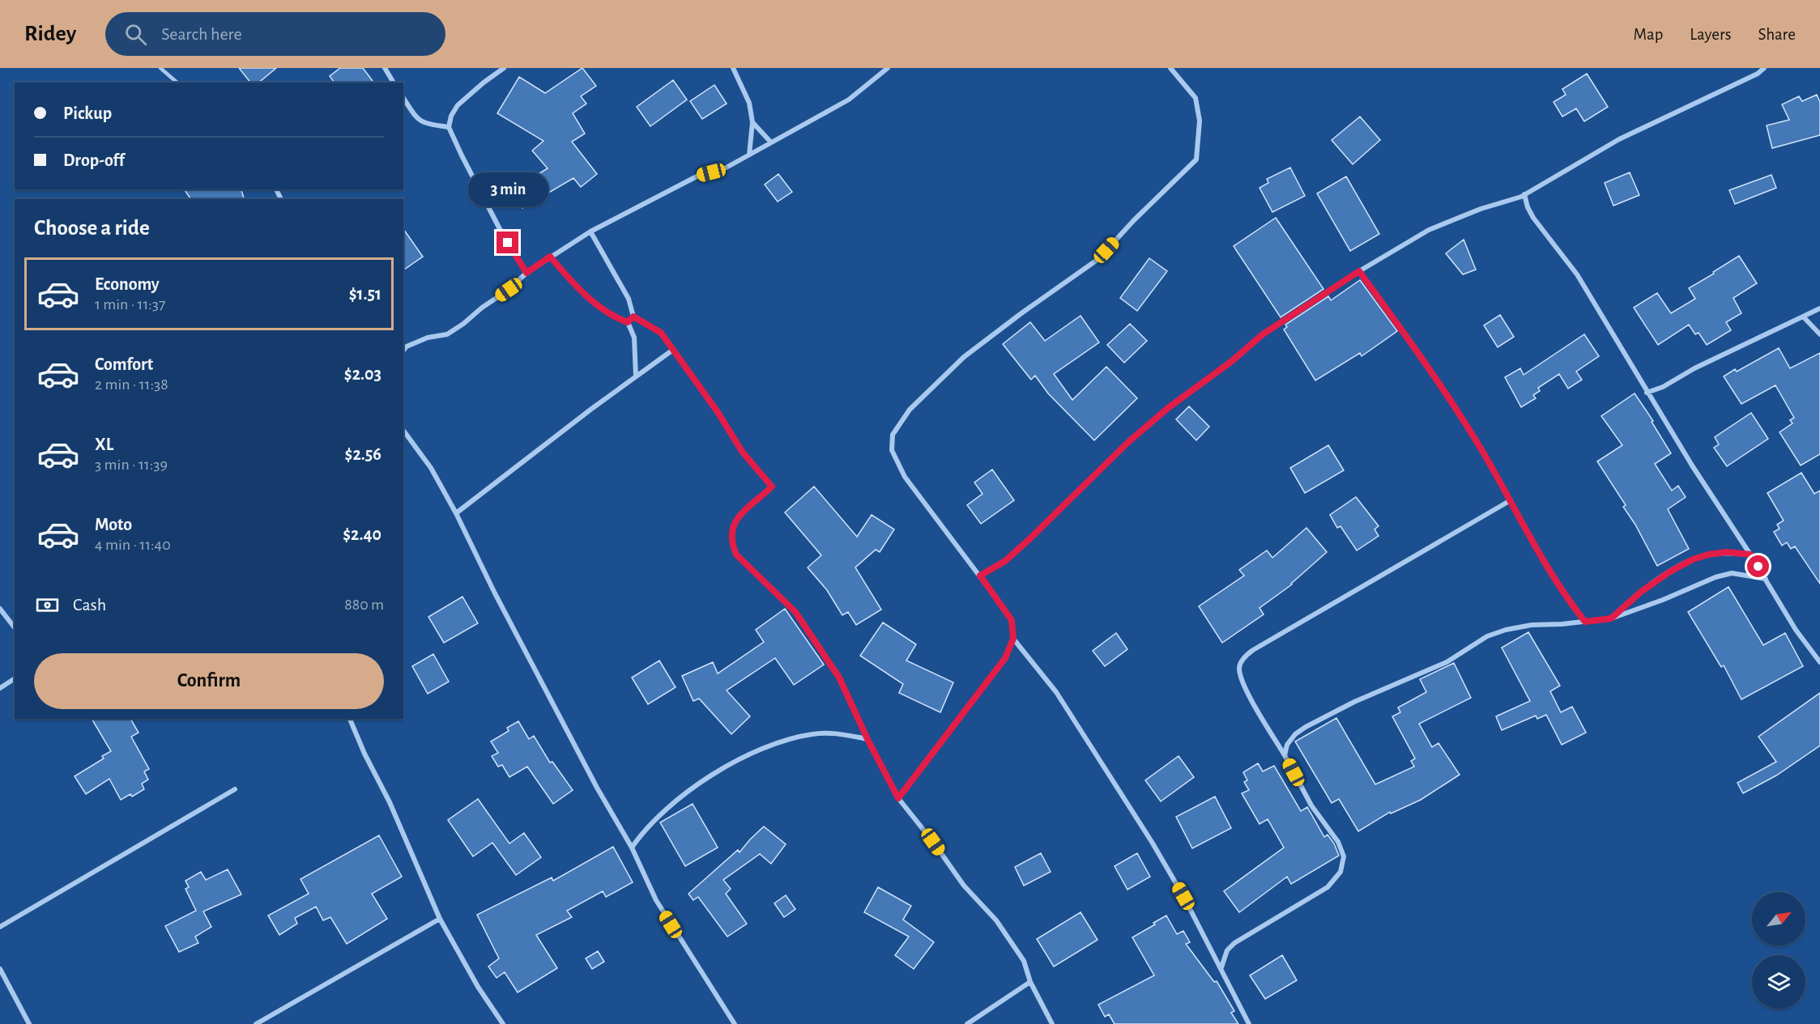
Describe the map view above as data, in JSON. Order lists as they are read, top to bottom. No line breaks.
{"north":"top right","page":{"header":"Ridey","search":"Search here","nav":["Map","Layers","Share"],"banner":["Pickup","Drop-off"],"bubble":"3 min","heading":"Choose a ride","list":[{"name":"Economy","note":"1 min · 11:37","value":"$1.51"},{"name":"Comfort","note":"2 min · 11:38","value":"$2.03"},{"name":"XL","note":"3 min · 11:39","value":"$2.56"},{"name":"Moto","note":"4 min · 11:40","value":"$2.40"}],"pay":["Cash","880 m"],"buttons":"Confirm"}}
